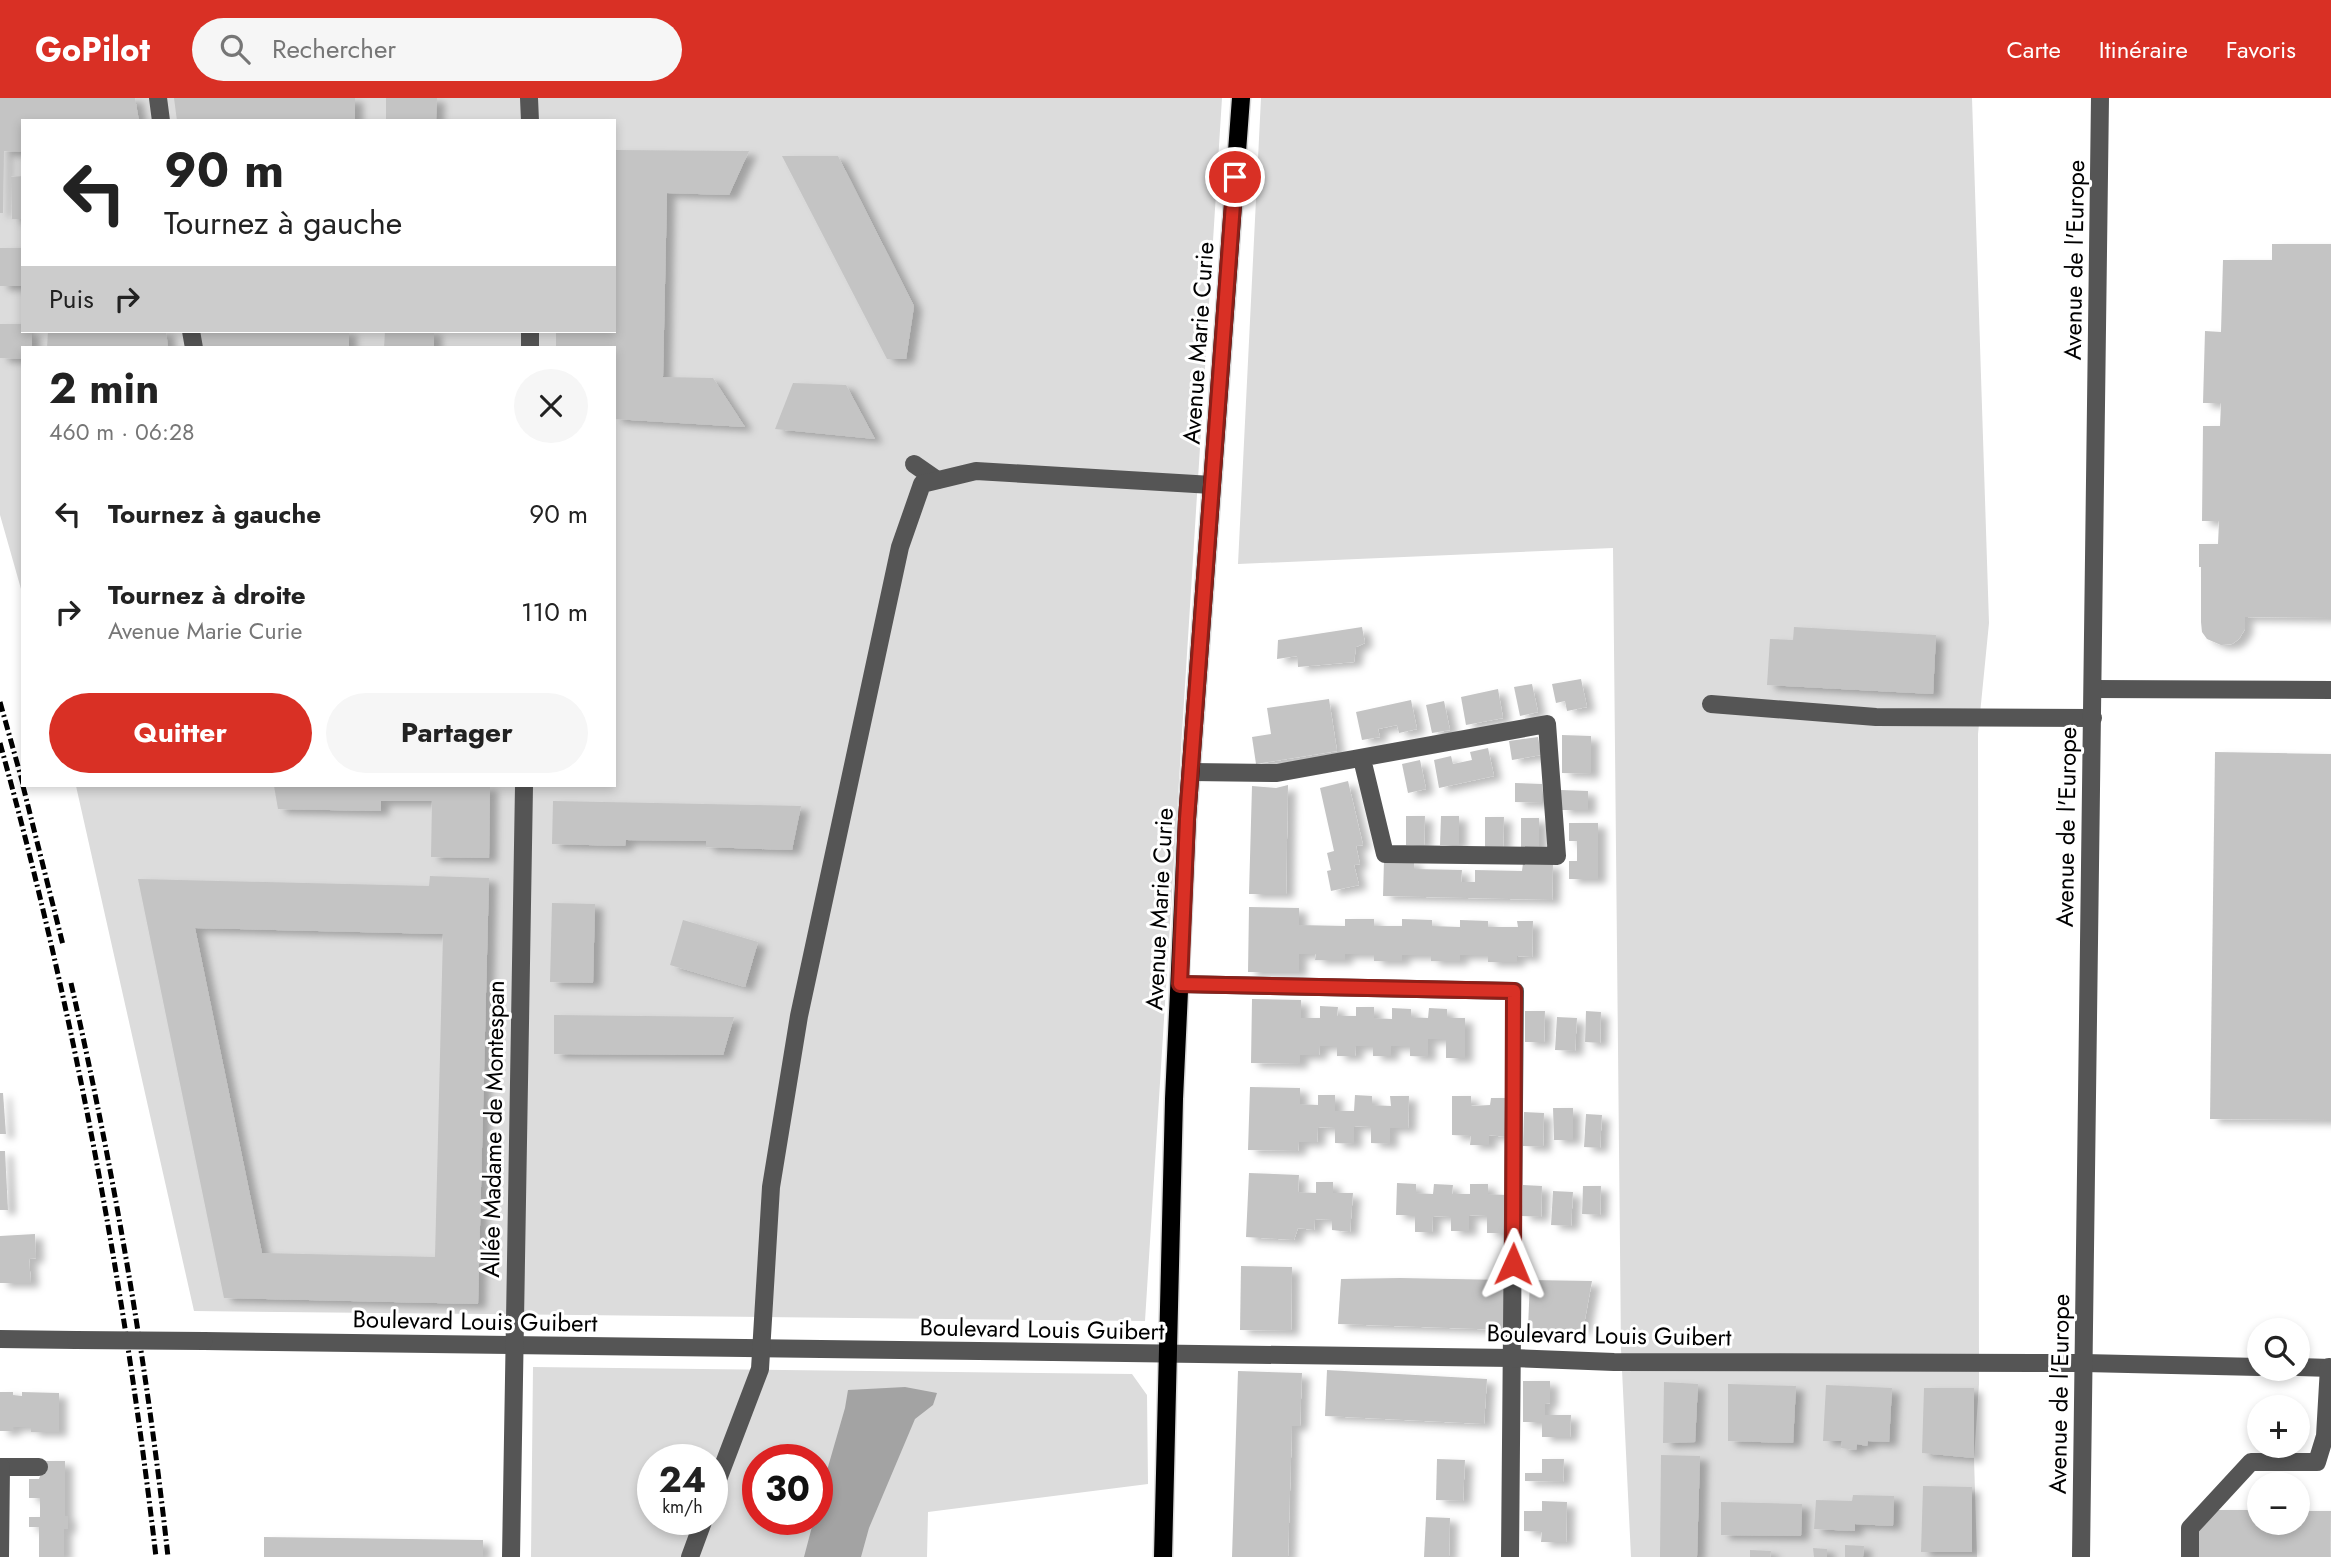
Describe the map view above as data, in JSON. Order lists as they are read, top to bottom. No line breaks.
{"streets":{"main road":["Avenue Marie Curie"],"street":["Avenue de l'Europe","Allée Madame de Montespan","Boulevard Louis Guibert"]},"crossings":[["Avenue de l'Europe","Boulevard Louis Guibert"],["Avenue Marie Curie","Boulevard Louis Guibert"],["Allée Madame de Montespan","Boulevard Louis Guibert"]],"page":{"header":"GoPilot","search":"Rechercher","nav":["Carte","Itinéraire","Favoris"],"turn":["90 m","Tournez à gauche"],"then":"Puis","heading":["2 min","460 m · 06:28"],"list":[{"name":"Tournez à gauche","value":"90 m"},{"name":"Tournez à droite","note":"Avenue Marie Curie","value":"110 m"}],"buttons":["Quitter","Partager"],"map_buttons":["+","−"],"speed":"24 km/h","limit":"30"}}
